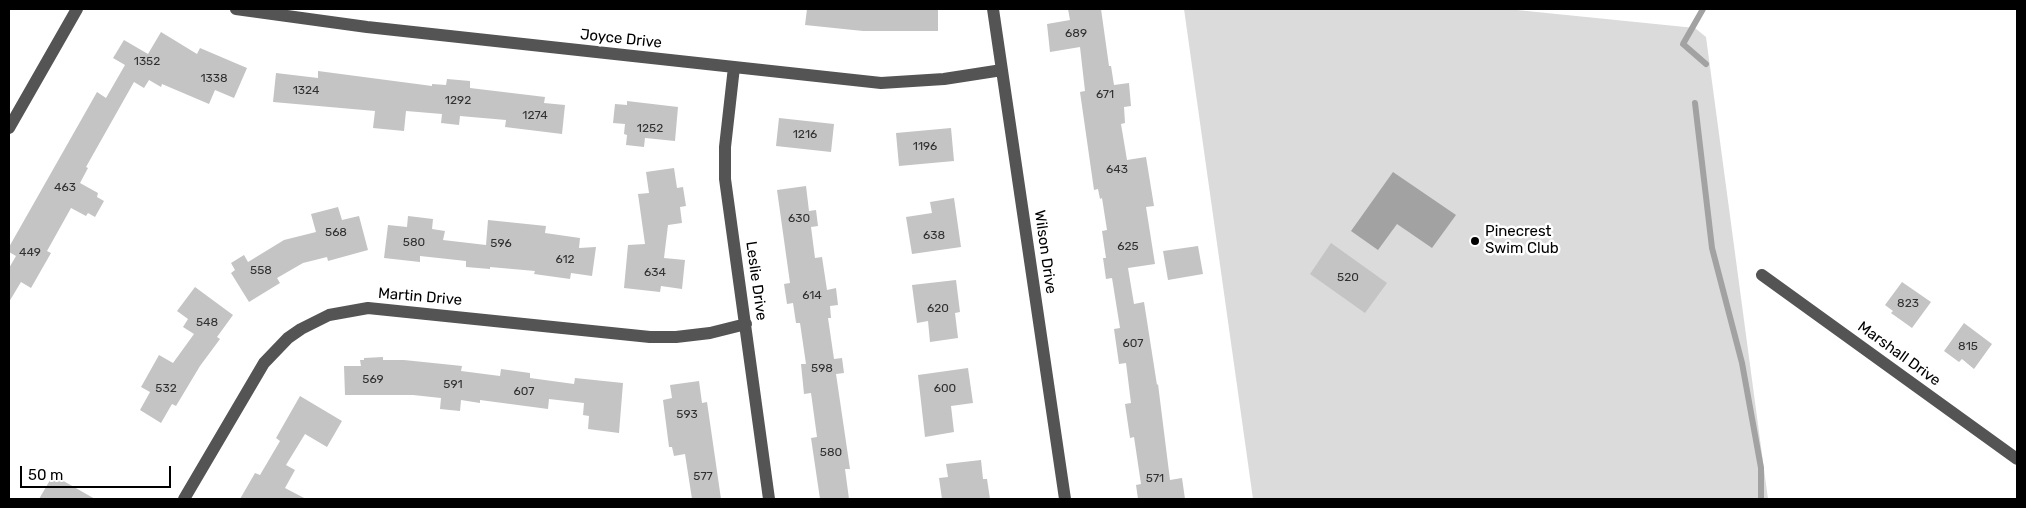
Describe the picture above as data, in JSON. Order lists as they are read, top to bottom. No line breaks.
{"streets":{"street":["Joyce Drive","Wilson Drive","Leslie Drive","Martin Drive","Marshall Drive"]},"crossings":[["Joyce Drive","Wilson Drive"],["Joyce Drive","Leslie Drive"],["Leslie Drive","Martin Drive"]],"places":["Pinecrest Swim Club"],"house_numbers":["689","1352","1338","1324","671","1292","1274","1252","1216","1196","643","463","630","568","638","580","596","625","449","612","558","634","520","614","823","620","548","607","815","598","569","591","532","600","607","593","580","577","571"],"scale_bar":"50 m"}
